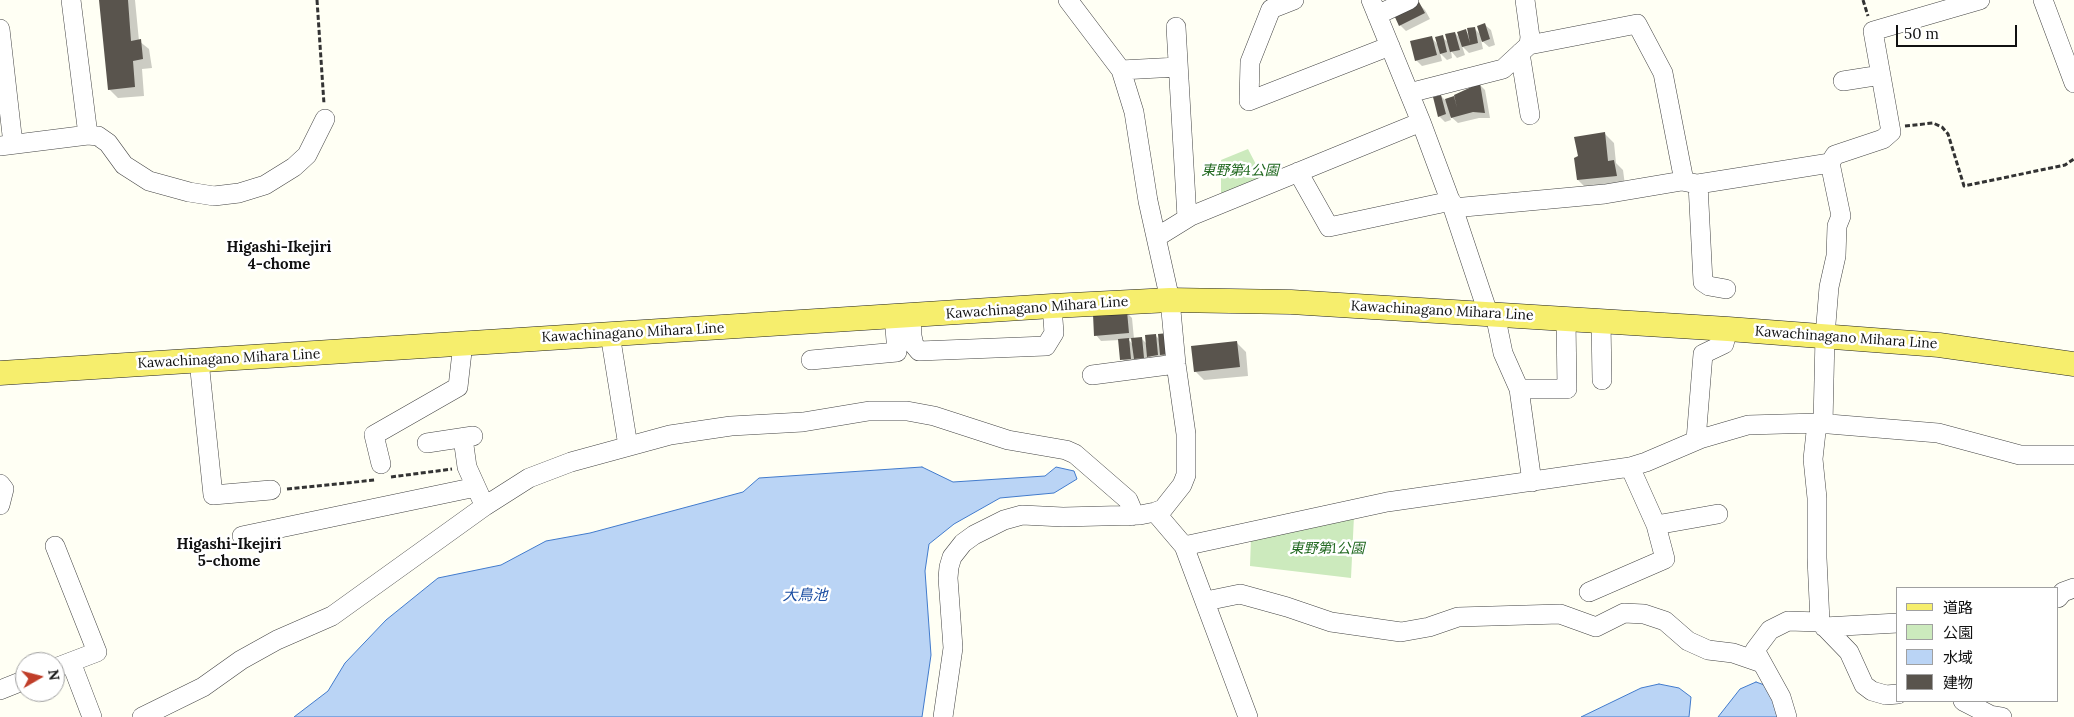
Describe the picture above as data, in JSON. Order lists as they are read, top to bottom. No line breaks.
{"streets":{"main road":["Kawachinagano Mihara Line"]},"districts":["Higashi-Ikejiri 4-chome","Higashi-Ikejiri 5-chome"],"water":["大鳥池"],"parks":["東野第4公園","東野第1公園"],"legend":["道路","公園","水域","建物"],"scale_bar":"50 m","north":"right"}
